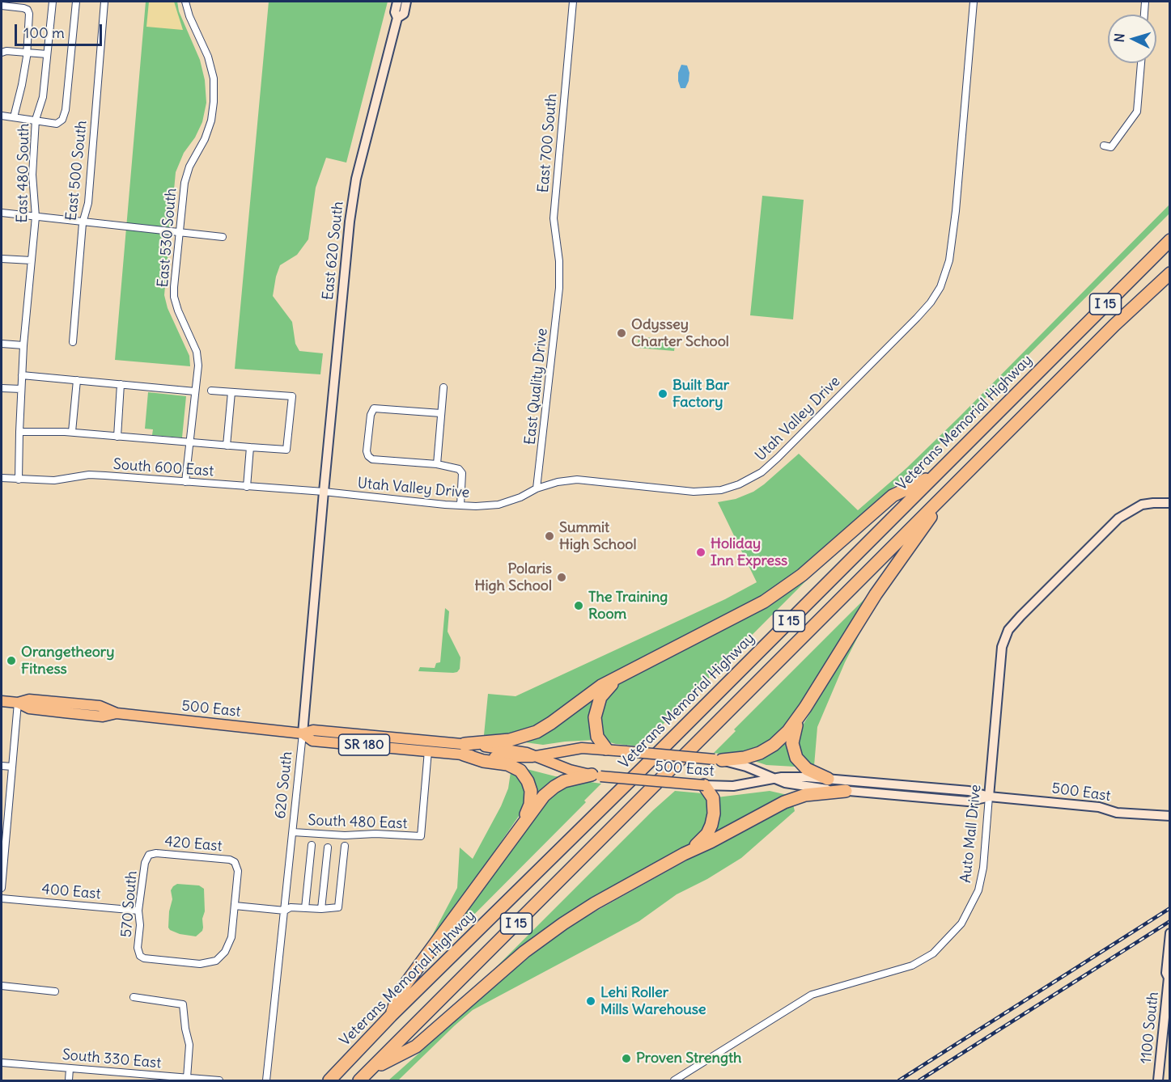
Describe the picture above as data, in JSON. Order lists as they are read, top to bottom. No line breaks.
{"streets":{"highway":["I 15","Veterans Memorial Highway"],"main road":["500 East","SR 180"],"street":["East 700 South","East 500 South","East 480 South","East 530 South","East 620 South","East Quality Drive","Utah Valley Drive","South 600 East","620 South","South 480 East","Auto Mall Drive","420 East","400 East","570 South","1100 South","South 330 East"]},"crossings":[["East 700 South","East Quality Drive"],["East 480 South","South 600 East"],["East 530 South","South 600 East"],["East 620 South","Utah Valley Drive"],["East 620 South","South 600 East"],["East 620 South","620 South"],["East Quality Drive","Utah Valley Drive"],["Utah Valley Drive","South 600 East"],["Utah Valley Drive","620 South"],["South 600 East","620 South"],["500 East","620 South"],["500 East","South 480 East"],["500 East","Auto Mall Drive"],["620 South","South 480 East"],["420 East","400 East"],["420 East","570 South"],["400 East","570 South"]],"places":["Odyssey Charter School","Built Bar Factory","Summit High School","Holiday Inn Express","Polaris High School","The Training Room","Orangetheory Fitness","Lehi Roller Mills Warehouse","Proven Strength"],"scale_bar":"100 m","north":"left"}
